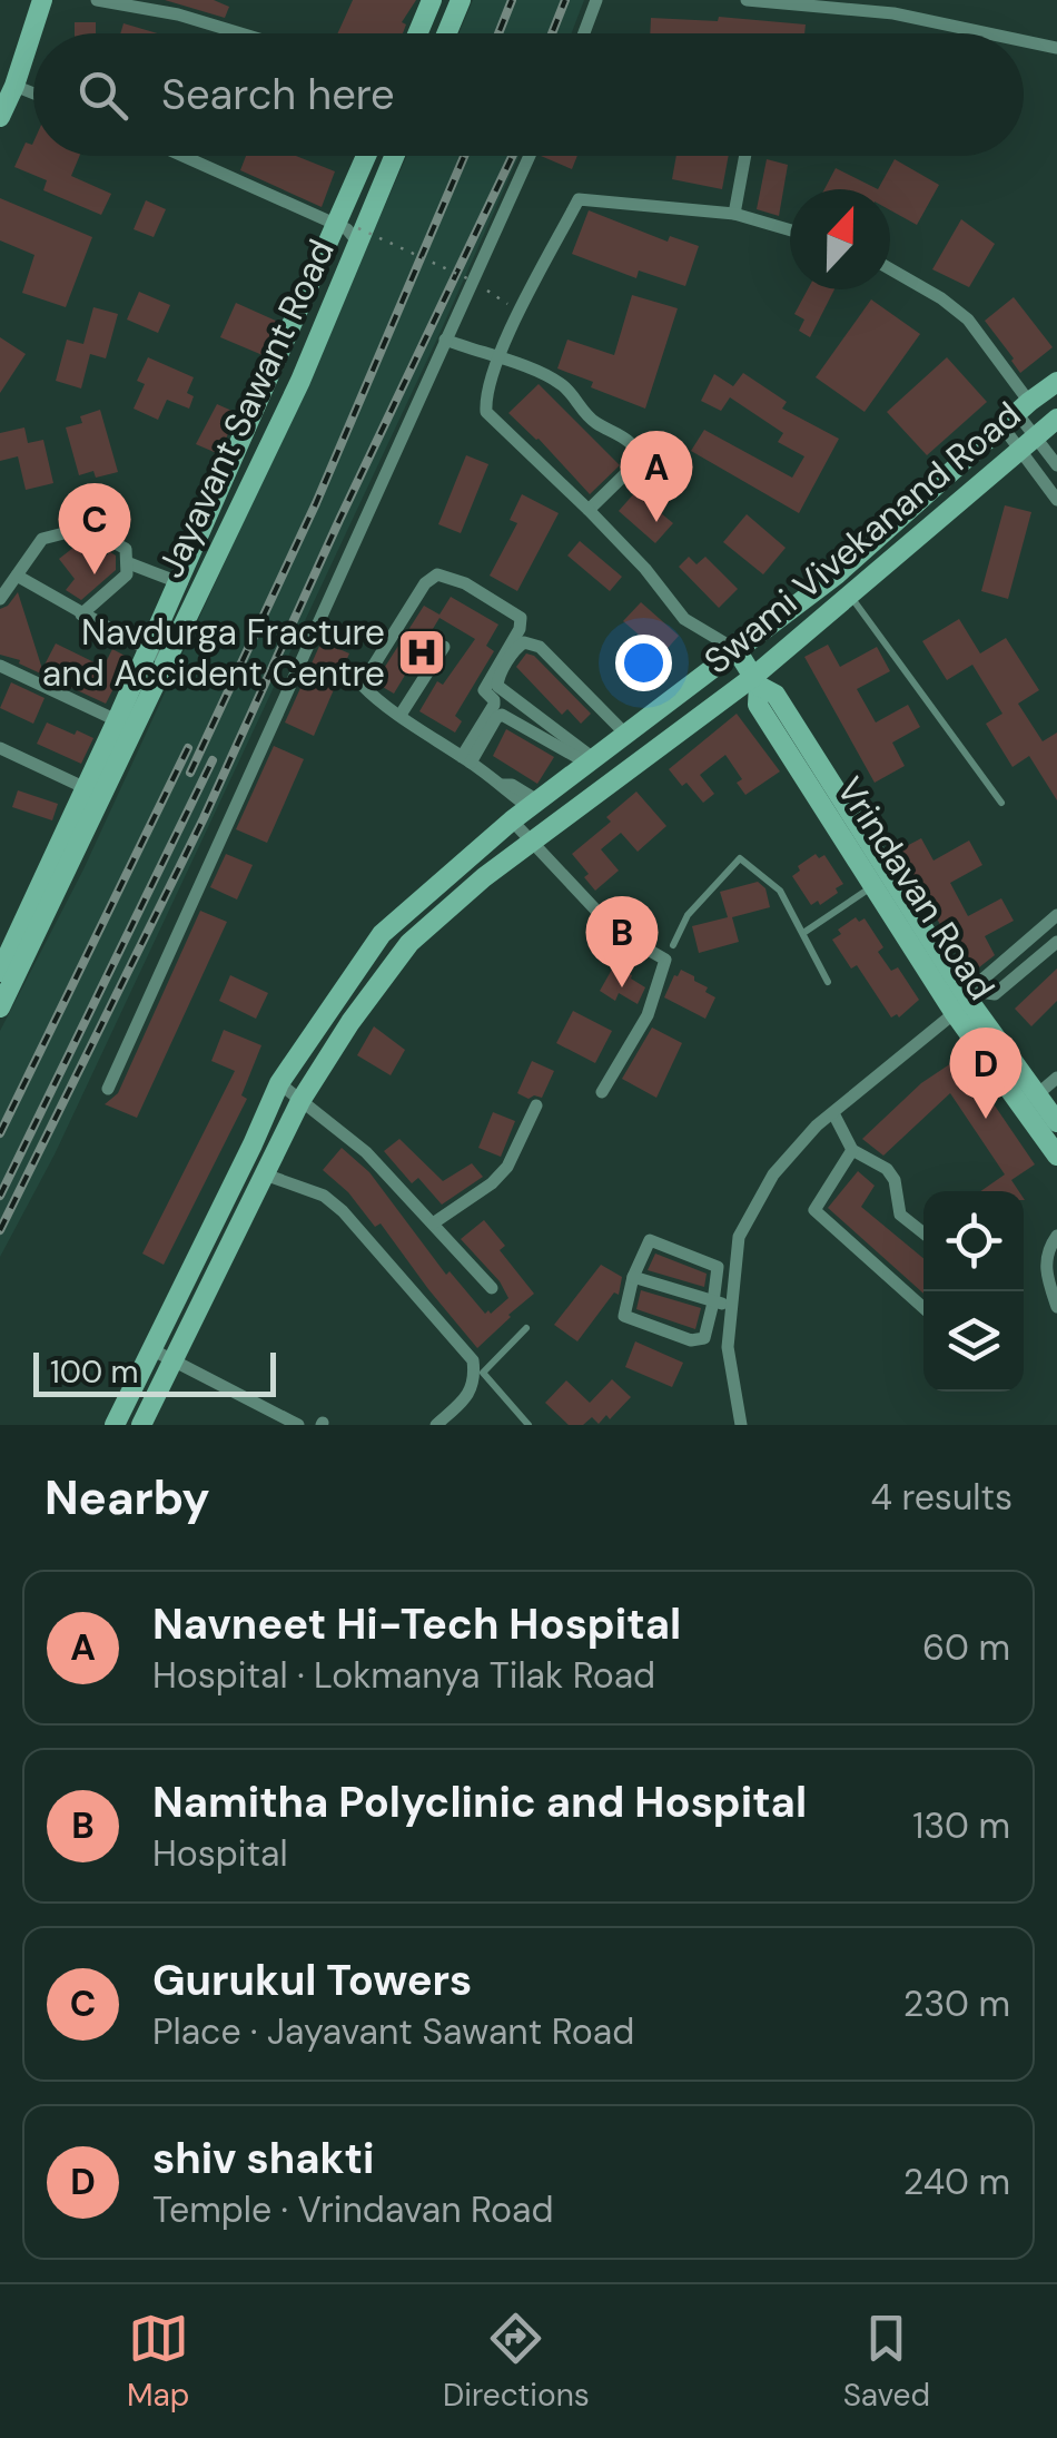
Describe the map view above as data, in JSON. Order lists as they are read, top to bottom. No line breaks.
{"streets":{"street":["Jayavant Sawant Road","Swami Vivekanand Road","Vrindavan Road"]},"crossings":[["Swami Vivekanand Road","Vrindavan Road"]],"places":{"hospital":["Navdurga Fracture and Accident Centre"]},"scale_bar":"100 m","north":"top","page":{"search":"Search here","pins":["A","C","B","D"],"scale":"100 m","heading":["Nearby","4 results"],"list":[{"mark":"A","name":"Navneet Hi-Tech Hospital","note":"Hospital · Lokmanya Tilak Road","value":"60 m"},{"mark":"B","name":"Namitha Polyclinic and Hospital","note":"Hospital","value":"130 m"},{"mark":"C","name":"Gurukul Towers","note":"Place · Jayavant Sawant Road","value":"230 m"},{"mark":"D","name":"shiv shakti","note":"Temple · Vrindavan Road","value":"240 m"}],"nav":["Map","Directions","Saved"]}}
